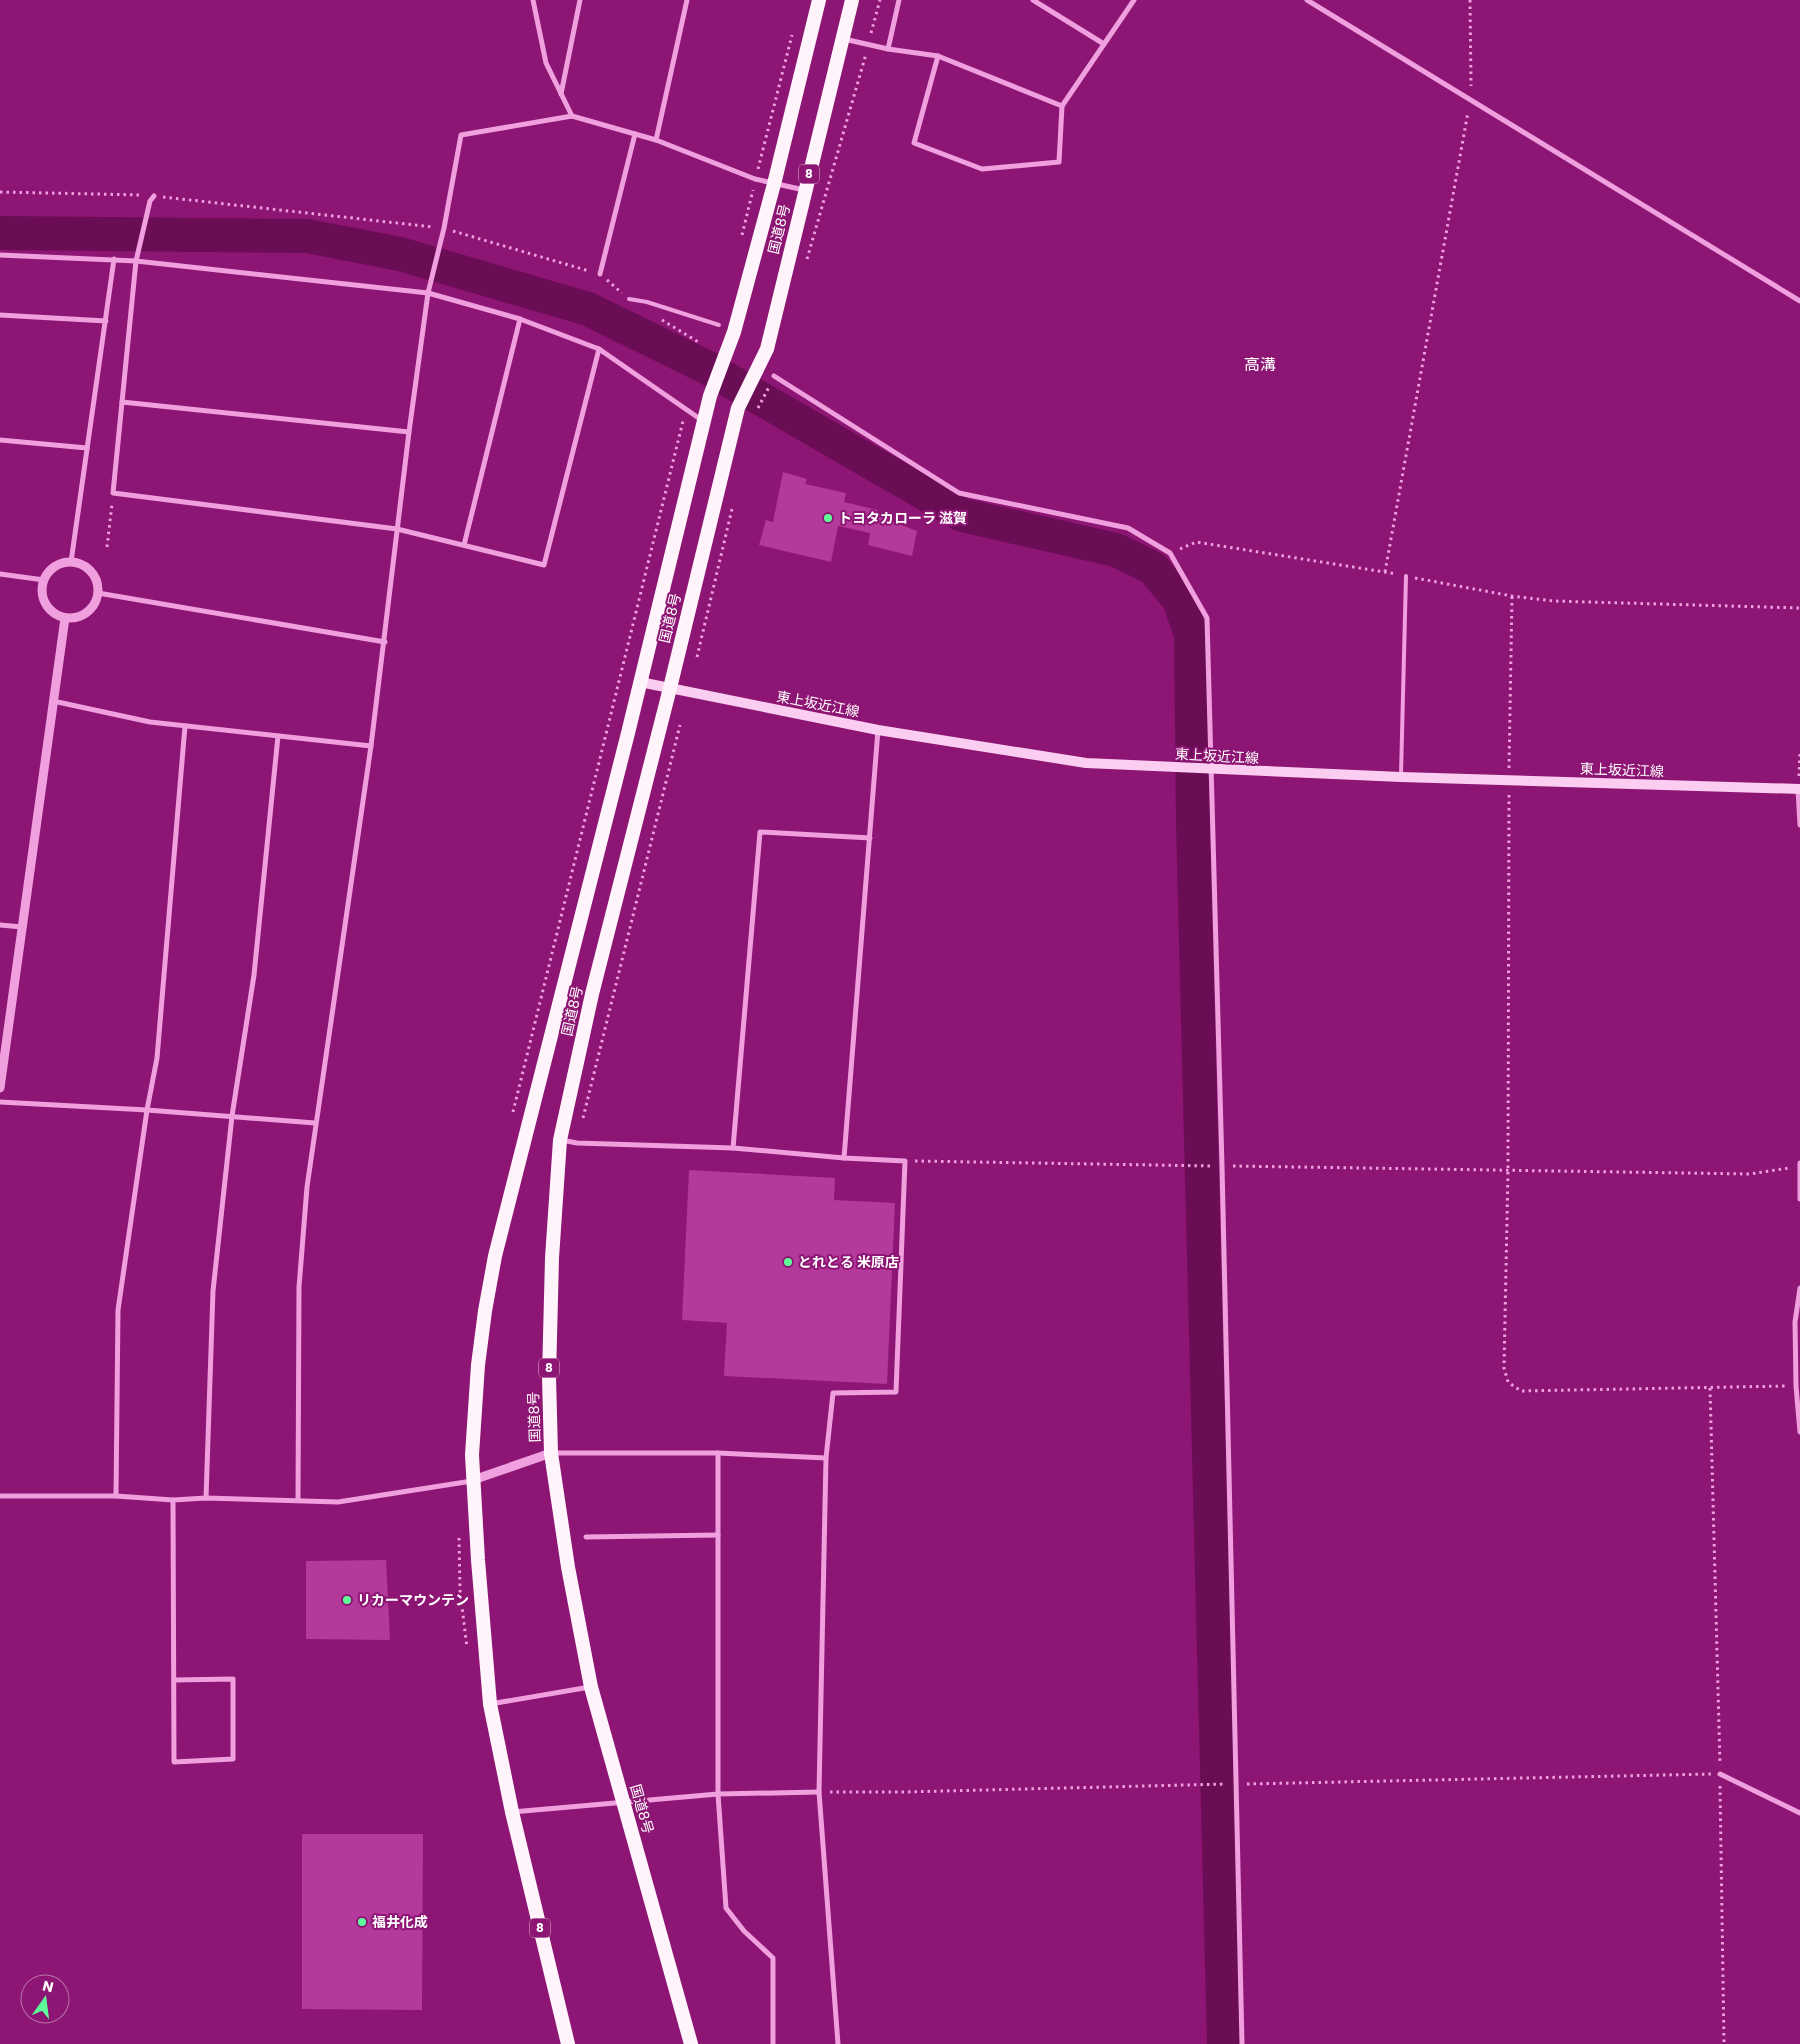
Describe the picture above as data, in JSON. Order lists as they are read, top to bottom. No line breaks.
{"streets":{"highway":["8","国道8号"],"main road":["東上坂近江線"]},"crossings":[["国道8号","東上坂近江線"]],"districts":["高溝"],"places":["トヨタカローラ 滋賀","とれとる 米原店","リカーマウンテン","福井化成"],"north":"top"}
